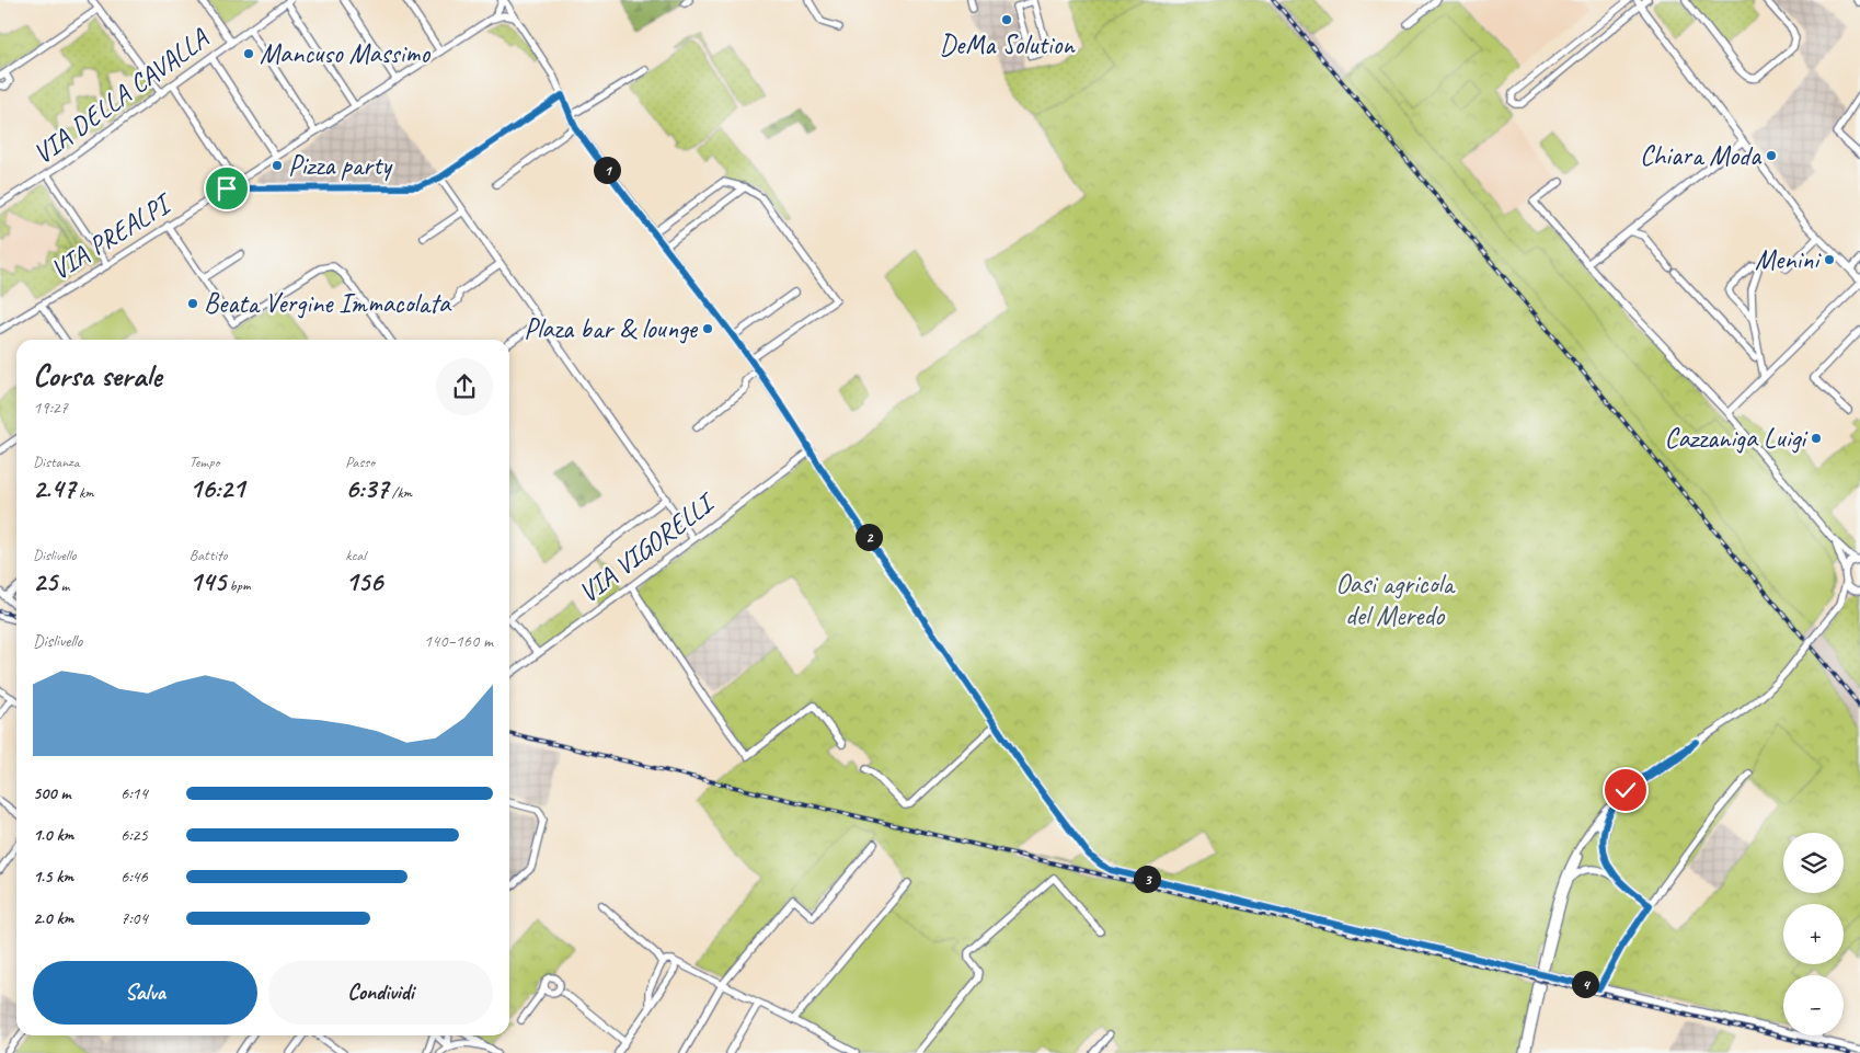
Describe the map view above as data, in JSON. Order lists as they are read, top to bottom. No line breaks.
{"streets":{"street":["VIA DELLA CAVALLA","VIA PREALPI","VIA VIGORELLI"]},"parks":["Oasi agricola del Meredo"],"places":["DeMa Solution","Mancuso Massimo","Chiara Moda","Pizza party","Menini","Beata Vergine Immacolata","Plaza bar & lounge","Cazzaniga Luigi"],"page":{"pins":["1","2","3","4"],"heading":["Corsa serale","19:27"],"stats":[["Distanza","2.47 km"],["Tempo","16:21"],["Passo","6:37 /km"],["Dislivello","25 m"],["Battito","145 bpm"],["kcal","156"]],"chart":["Dislivello","140–160 m"],"list":[{"name":"500 m","note":"6:14"},{"name":"1.0 km","note":"6:25"},{"name":"1.5 km","note":"6:46"},{"name":"2.0 km","note":"7:04"}],"map_buttons":["+","−"],"buttons":["Salva","Condividi"]}}
